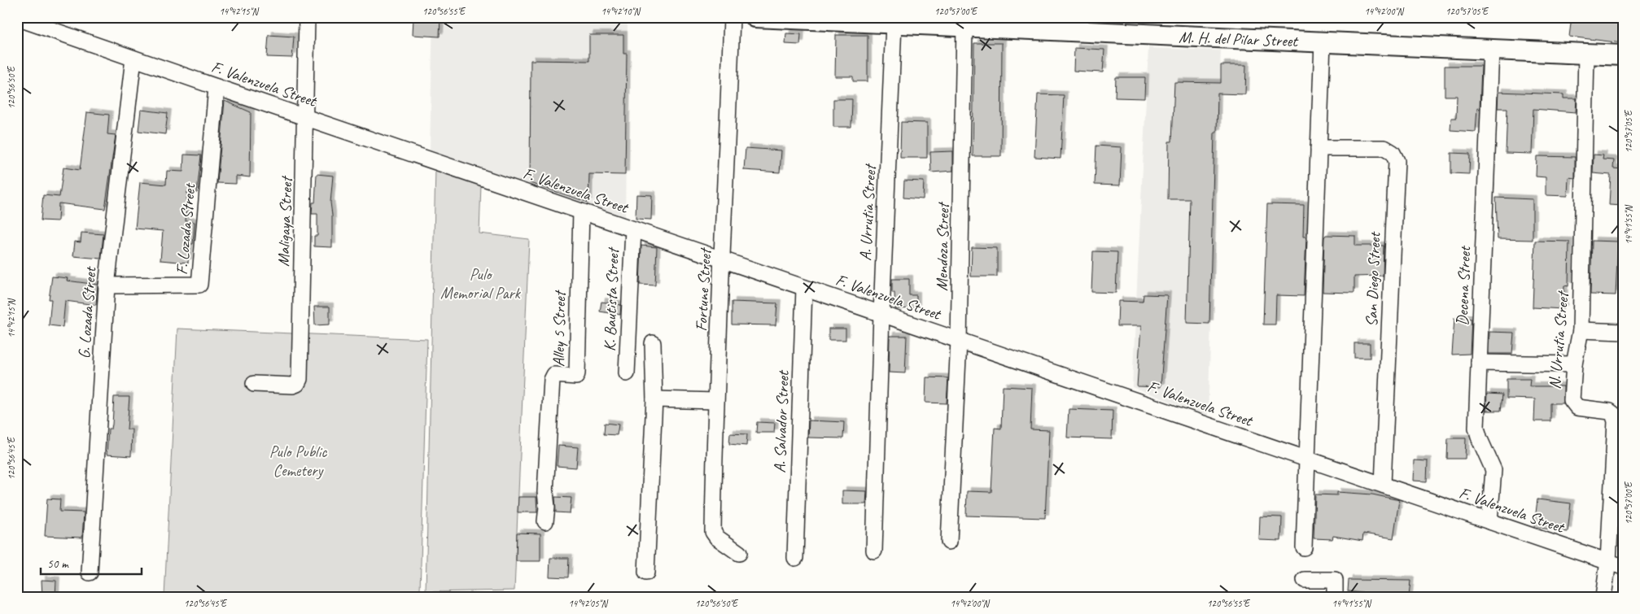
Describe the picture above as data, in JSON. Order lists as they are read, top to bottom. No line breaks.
{"streets":{"main road":["M. H. del Pilar Street"],"street":["F. Valenzuela Street","A. Urrutia Street","Maligaya Street","F. Lozada Street","Mendoza Street","San Diego Street","Decena Street","Fortune Street","K. Bautista Street","G. Lozada Street","Alley 5 Street","N. Urrutia Street","A. Salvador Street"]},"crossings":[["M. H. del Pilar Street","A. Urrutia Street"],["M. H. del Pilar Street","Mendoza Street"],["M. H. del Pilar Street","Decena Street"],["M. H. del Pilar Street","N. Urrutia Street"],["F. Valenzuela Street","A. Urrutia Street"],["F. Valenzuela Street","Maligaya Street"],["F. Valenzuela Street","F. Lozada Street"],["F. Valenzuela Street","Mendoza Street"],["F. Valenzuela Street","San Diego Street"],["F. Valenzuela Street","Decena Street"],["F. Valenzuela Street","Fortune Street"],["F. Valenzuela Street","K. Bautista Street"],["F. Valenzuela Street","G. Lozada Street"],["F. Valenzuela Street","Alley 5 Street"],["F. Valenzuela Street","N. Urrutia Street"],["F. Valenzuela Street","A. Salvador Street"],["F. Lozada Street","G. Lozada Street"]],"parks":["Pulo Memorial Park","Pulo Public Cemetery"],"scale_bar":"50 m","coordinates":["14°42'15\"N","120°56'55\"E","14°42'10\"N","120°57'00\"E","14°42'00\"N","120°57'05\"E","120°56'50\"E","14°41'55\"N","120°56'45\"E","14°42'05\"N"]}
